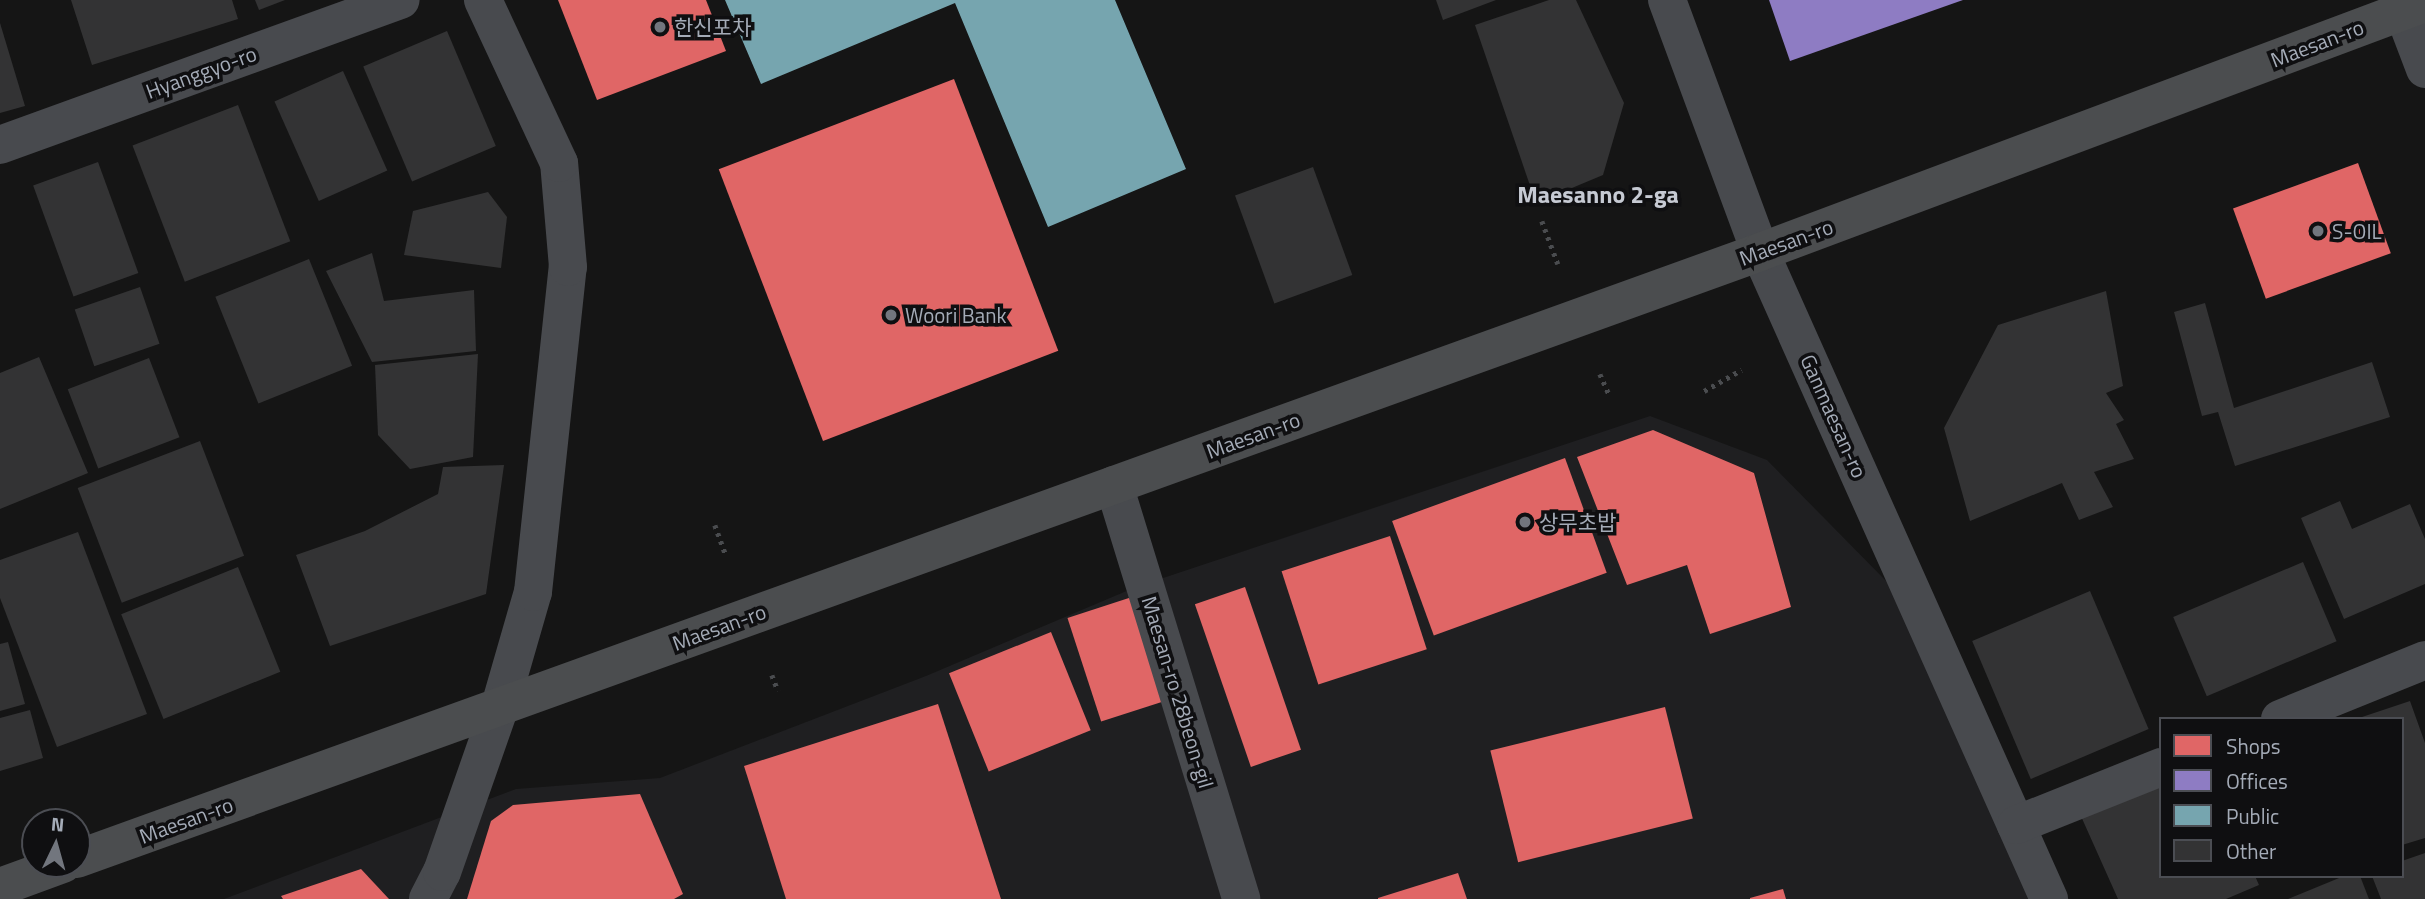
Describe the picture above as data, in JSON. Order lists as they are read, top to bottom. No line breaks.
{"streets":{"main road":["Maesan-ro"],"street":["Hyanggyo-ro","Ganmaesan-ro","Maesan-ro 28beon-gil"]},"crossings":[["Maesan-ro","Ganmaesan-ro"],["Maesan-ro","Maesan-ro 28beon-gil"]],"districts":["Maesanno 2-ga"],"places":["한신포차","S-OIL","Woori Bank","상무초밥"],"legend":["Shops","Offices","Public","Other"],"north":"top"}
